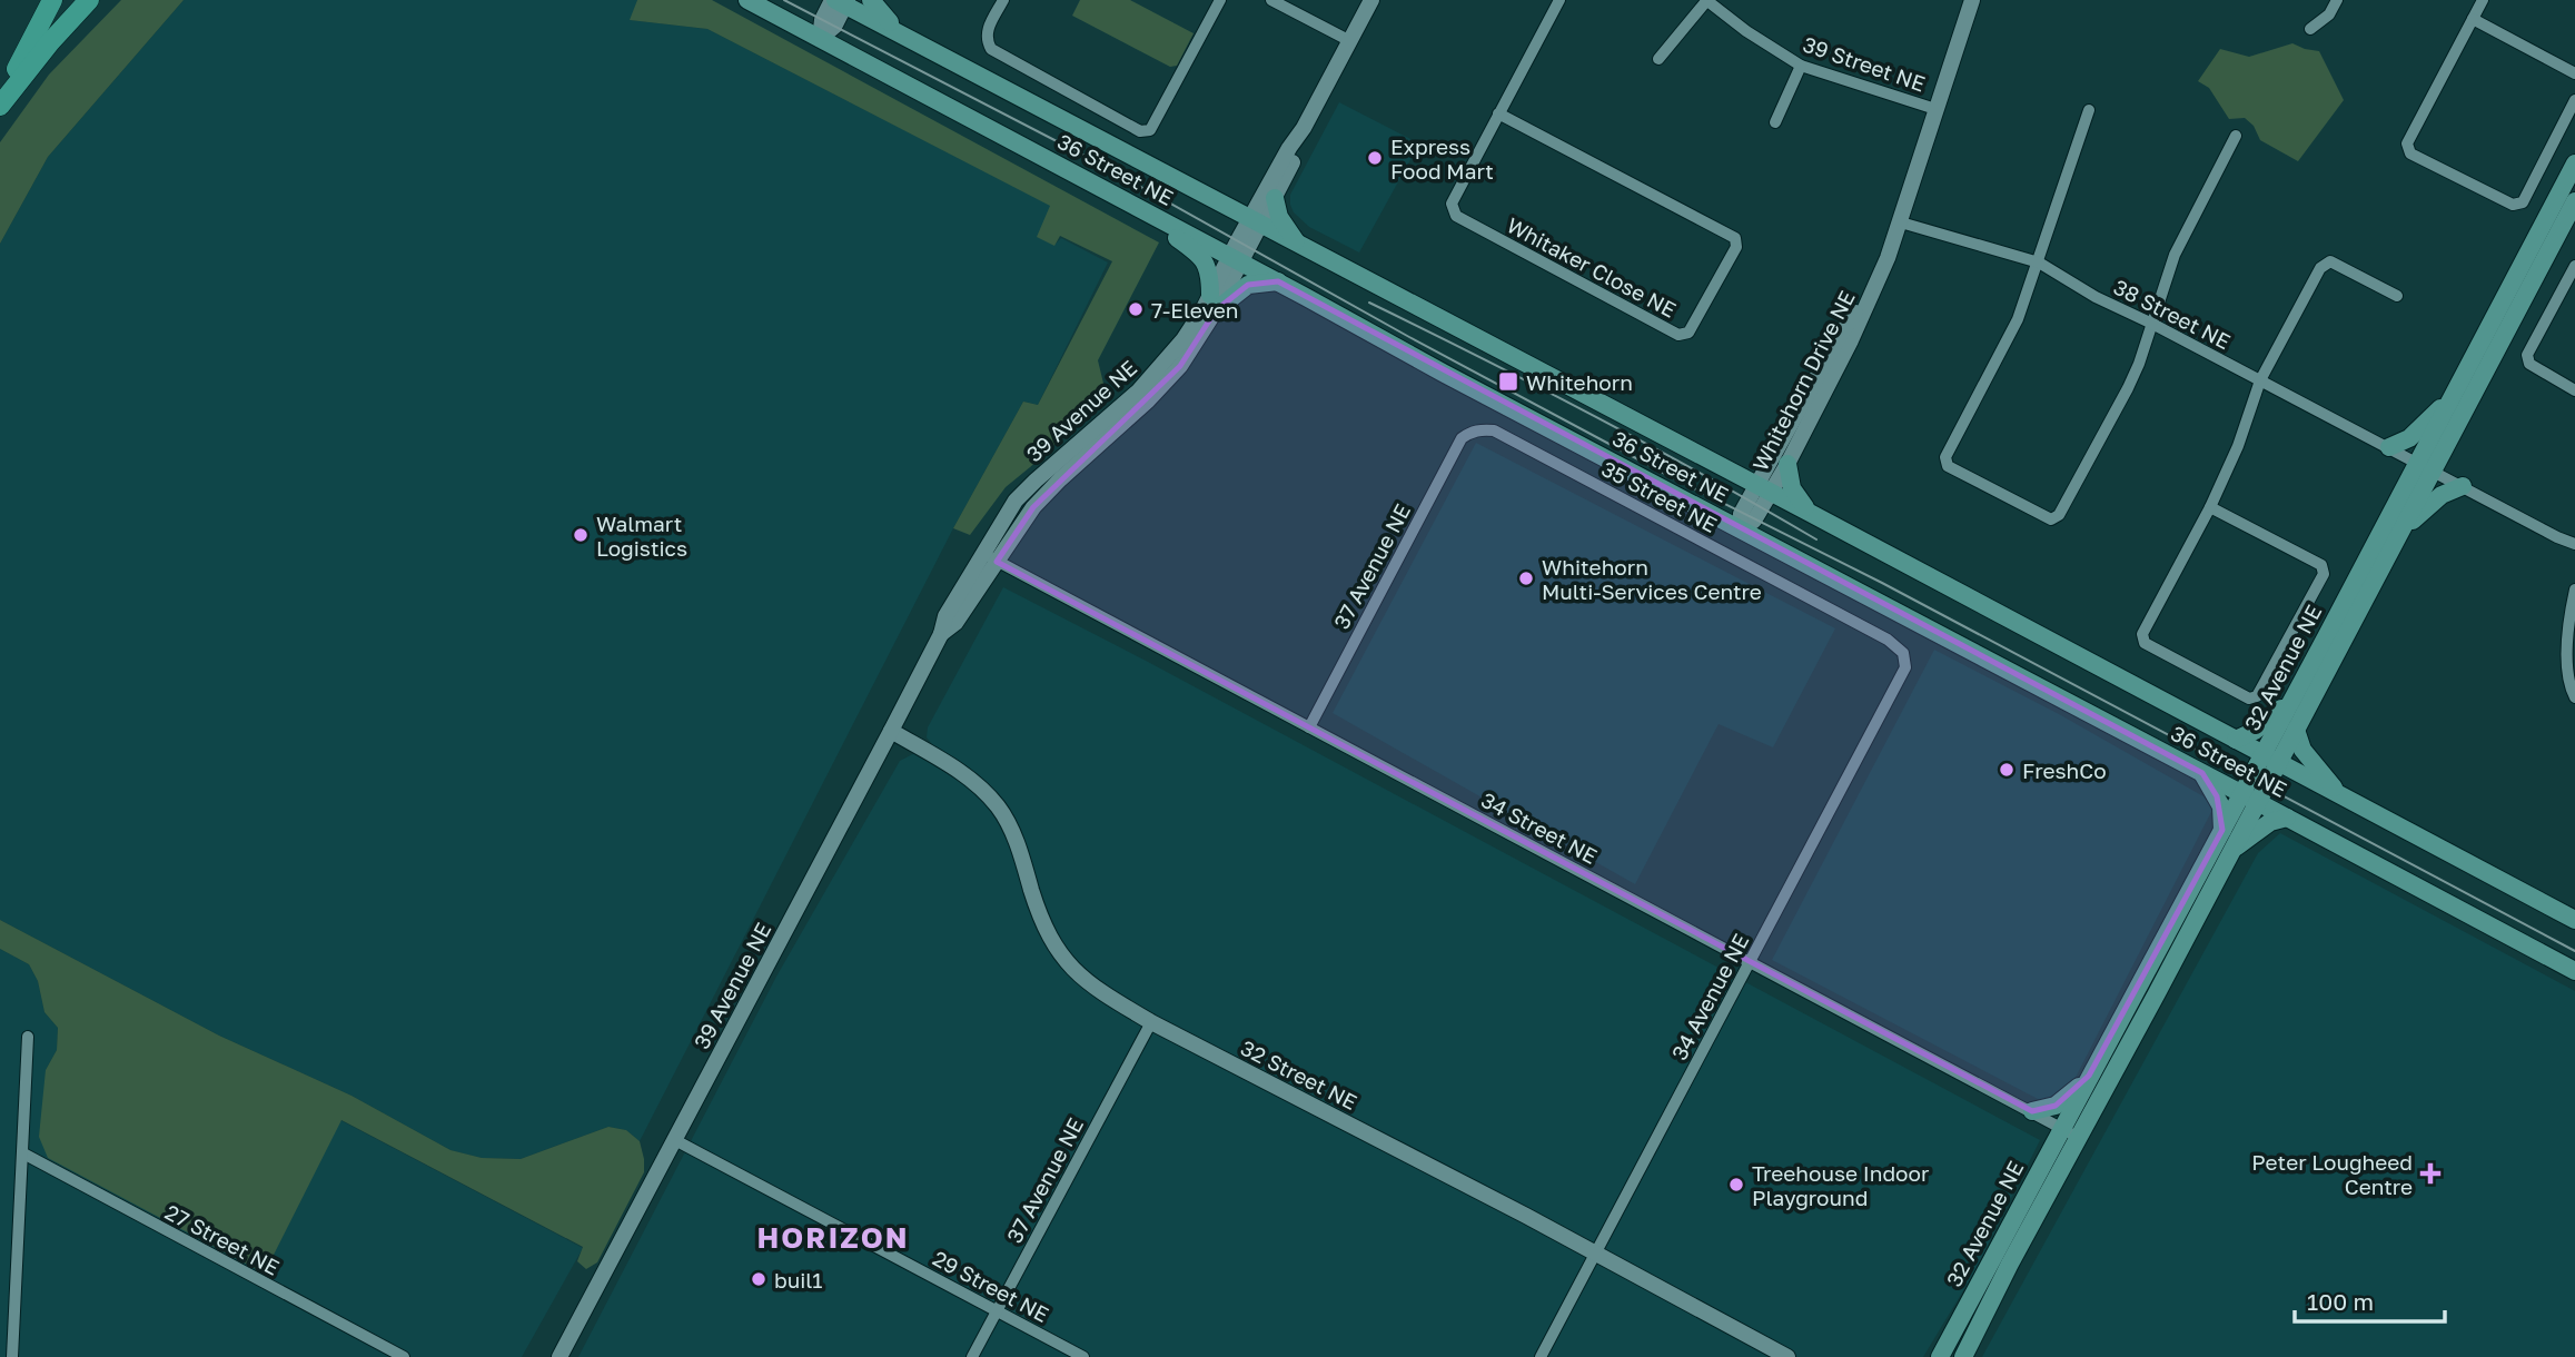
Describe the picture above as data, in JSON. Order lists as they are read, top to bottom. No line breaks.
{"streets":{"main road":["36 Street NE","32 Avenue NE"],"street":["39 Street NE","Whitaker Close NE","38 Street NE","Whitehorn Drive NE","39 Avenue NE","35 Street NE","37 Avenue NE","34 Street NE","34 Avenue NE","32 Street NE","27 Street NE","29 Street NE"]},"crossings":[["39 Street NE","Whitehorn Drive NE"],["36 Street NE","Whitehorn Drive NE"],["36 Street NE","39 Avenue NE"],["36 Street NE","32 Avenue NE"],["38 Street NE","Whitehorn Drive NE"],["38 Street NE","32 Avenue NE"],["39 Avenue NE","34 Street NE"],["39 Avenue NE","32 Street NE"],["39 Avenue NE","29 Street NE"],["35 Street NE","37 Avenue NE"],["35 Street NE","34 Avenue NE"],["37 Avenue NE","34 Street NE"],["37 Avenue NE","32 Street NE"],["37 Avenue NE","29 Street NE"],["32 Avenue NE","34 Street NE"],["34 Street NE","34 Avenue NE"],["34 Avenue NE","32 Street NE"]],"districts":["HORIZON"],"places":{"other":["Express Food Mart","7-Eleven","Walmart Logistics","Whitehorn Multi-Services Centre","FreshCo","Treehouse Indoor Playground","buil1"],"transit":["Whitehorn"],"health":["Peter Lougheed Centre"]},"scale_bar":"100 m"}
